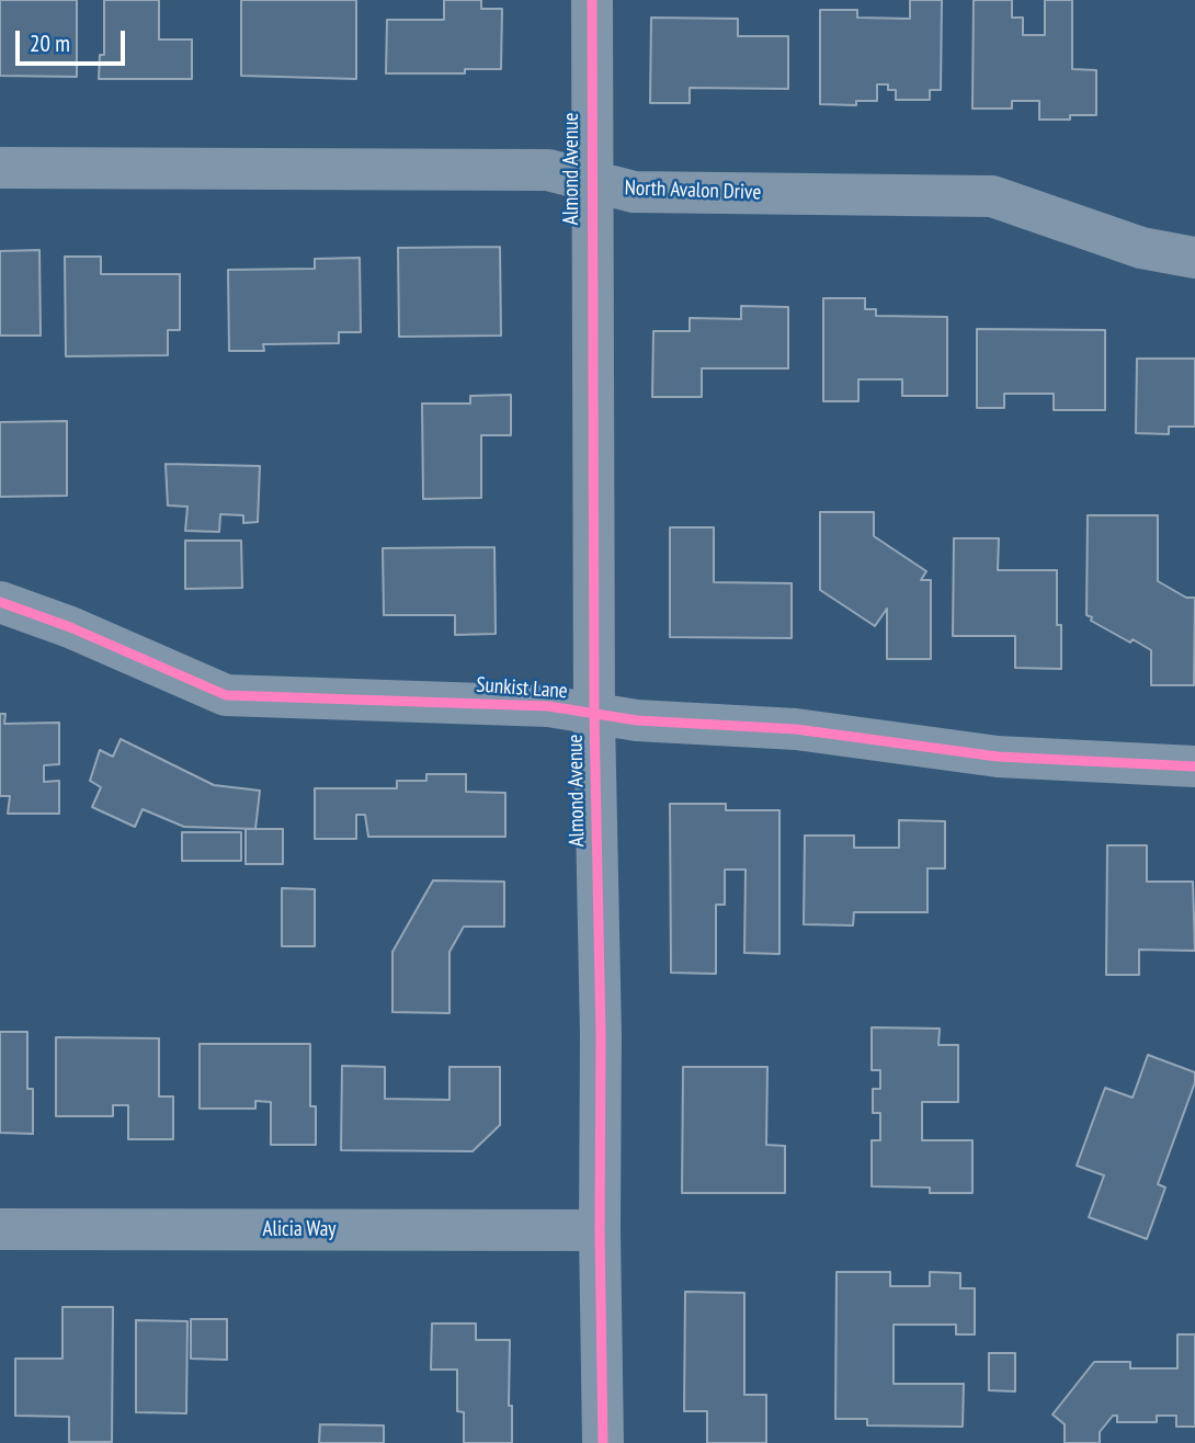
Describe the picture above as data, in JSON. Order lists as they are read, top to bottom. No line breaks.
{"streets":{"street":["Almond Avenue","North Avalon Drive","Sunkist Lane","Alicia Way"]},"crossings":[["Almond Avenue","North Avalon Drive"],["Almond Avenue","Sunkist Lane"],["Almond Avenue","Alicia Way"]],"scale_bar":"20 m"}
